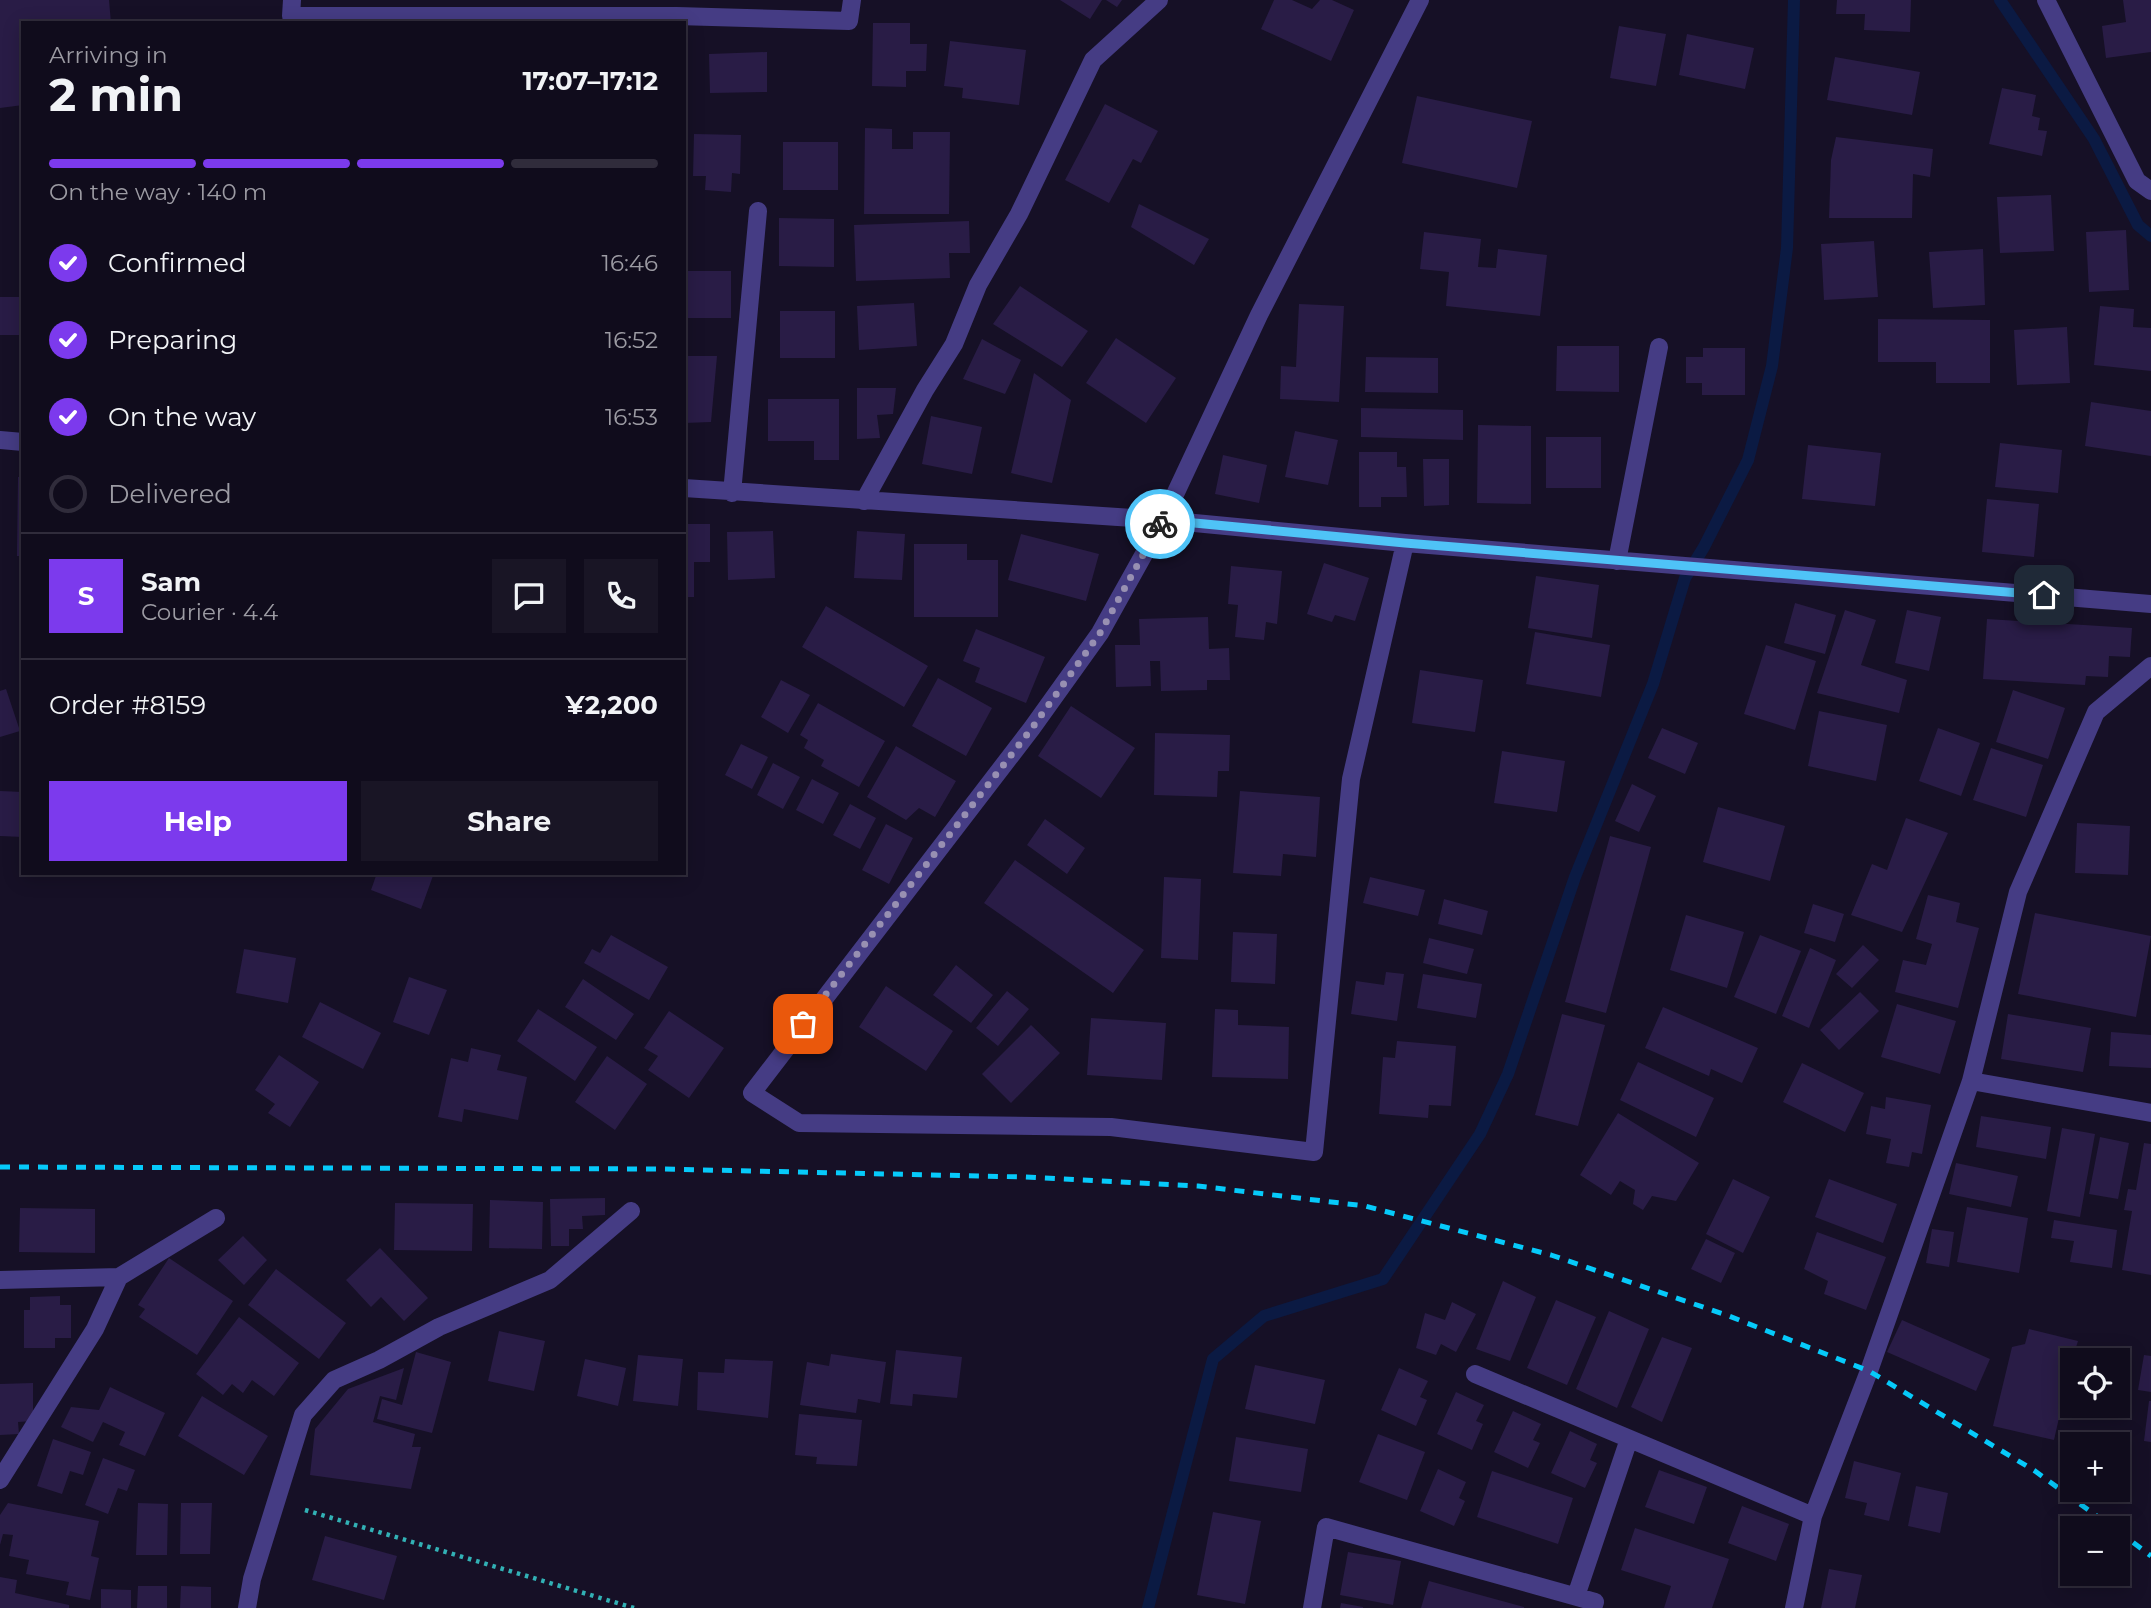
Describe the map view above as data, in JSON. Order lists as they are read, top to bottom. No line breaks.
{"page":{"heading":["2 min","Arriving in","17:07–17:12"],"panel":["Sam","Courier · 4.4","Order #8159","¥2,200"],"bar":"On the way · 140 m","list":[["Confirmed","16:46"],["Preparing","16:52"],["On the way","16:53"],"Delivered"],"round":"S","buttons":["Help","Share"],"map_buttons":["+","−"]}}
